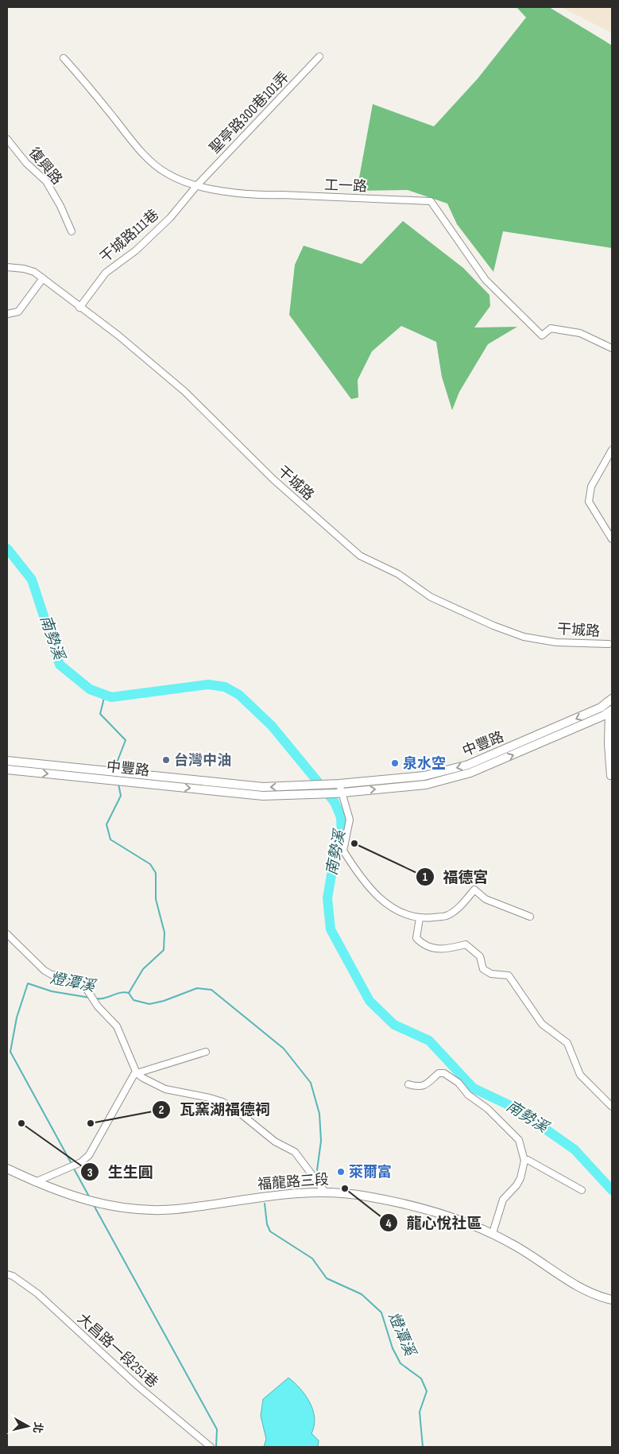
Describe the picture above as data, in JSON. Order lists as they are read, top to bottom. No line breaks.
{"streets":{"main road":["中豐路","福龍路三段"],"street":["聖亭路300巷101弄","復興路","工一路","干城路111巷","干城路","大昌路一段251巷"]},"crossings":[["聖亭路300巷101弄","工一路"],["聖亭路300巷101弄","干城路111巷"],["工一路","干城路111巷"],["干城路111巷","干城路"]],"water":["南勢溪","燈潭溪"],"places":["台灣中油","泉水空","福德宮","生生圓","瓦窯湖福德祠","萊爾富","龍心悅社區"],"north":"right"}
